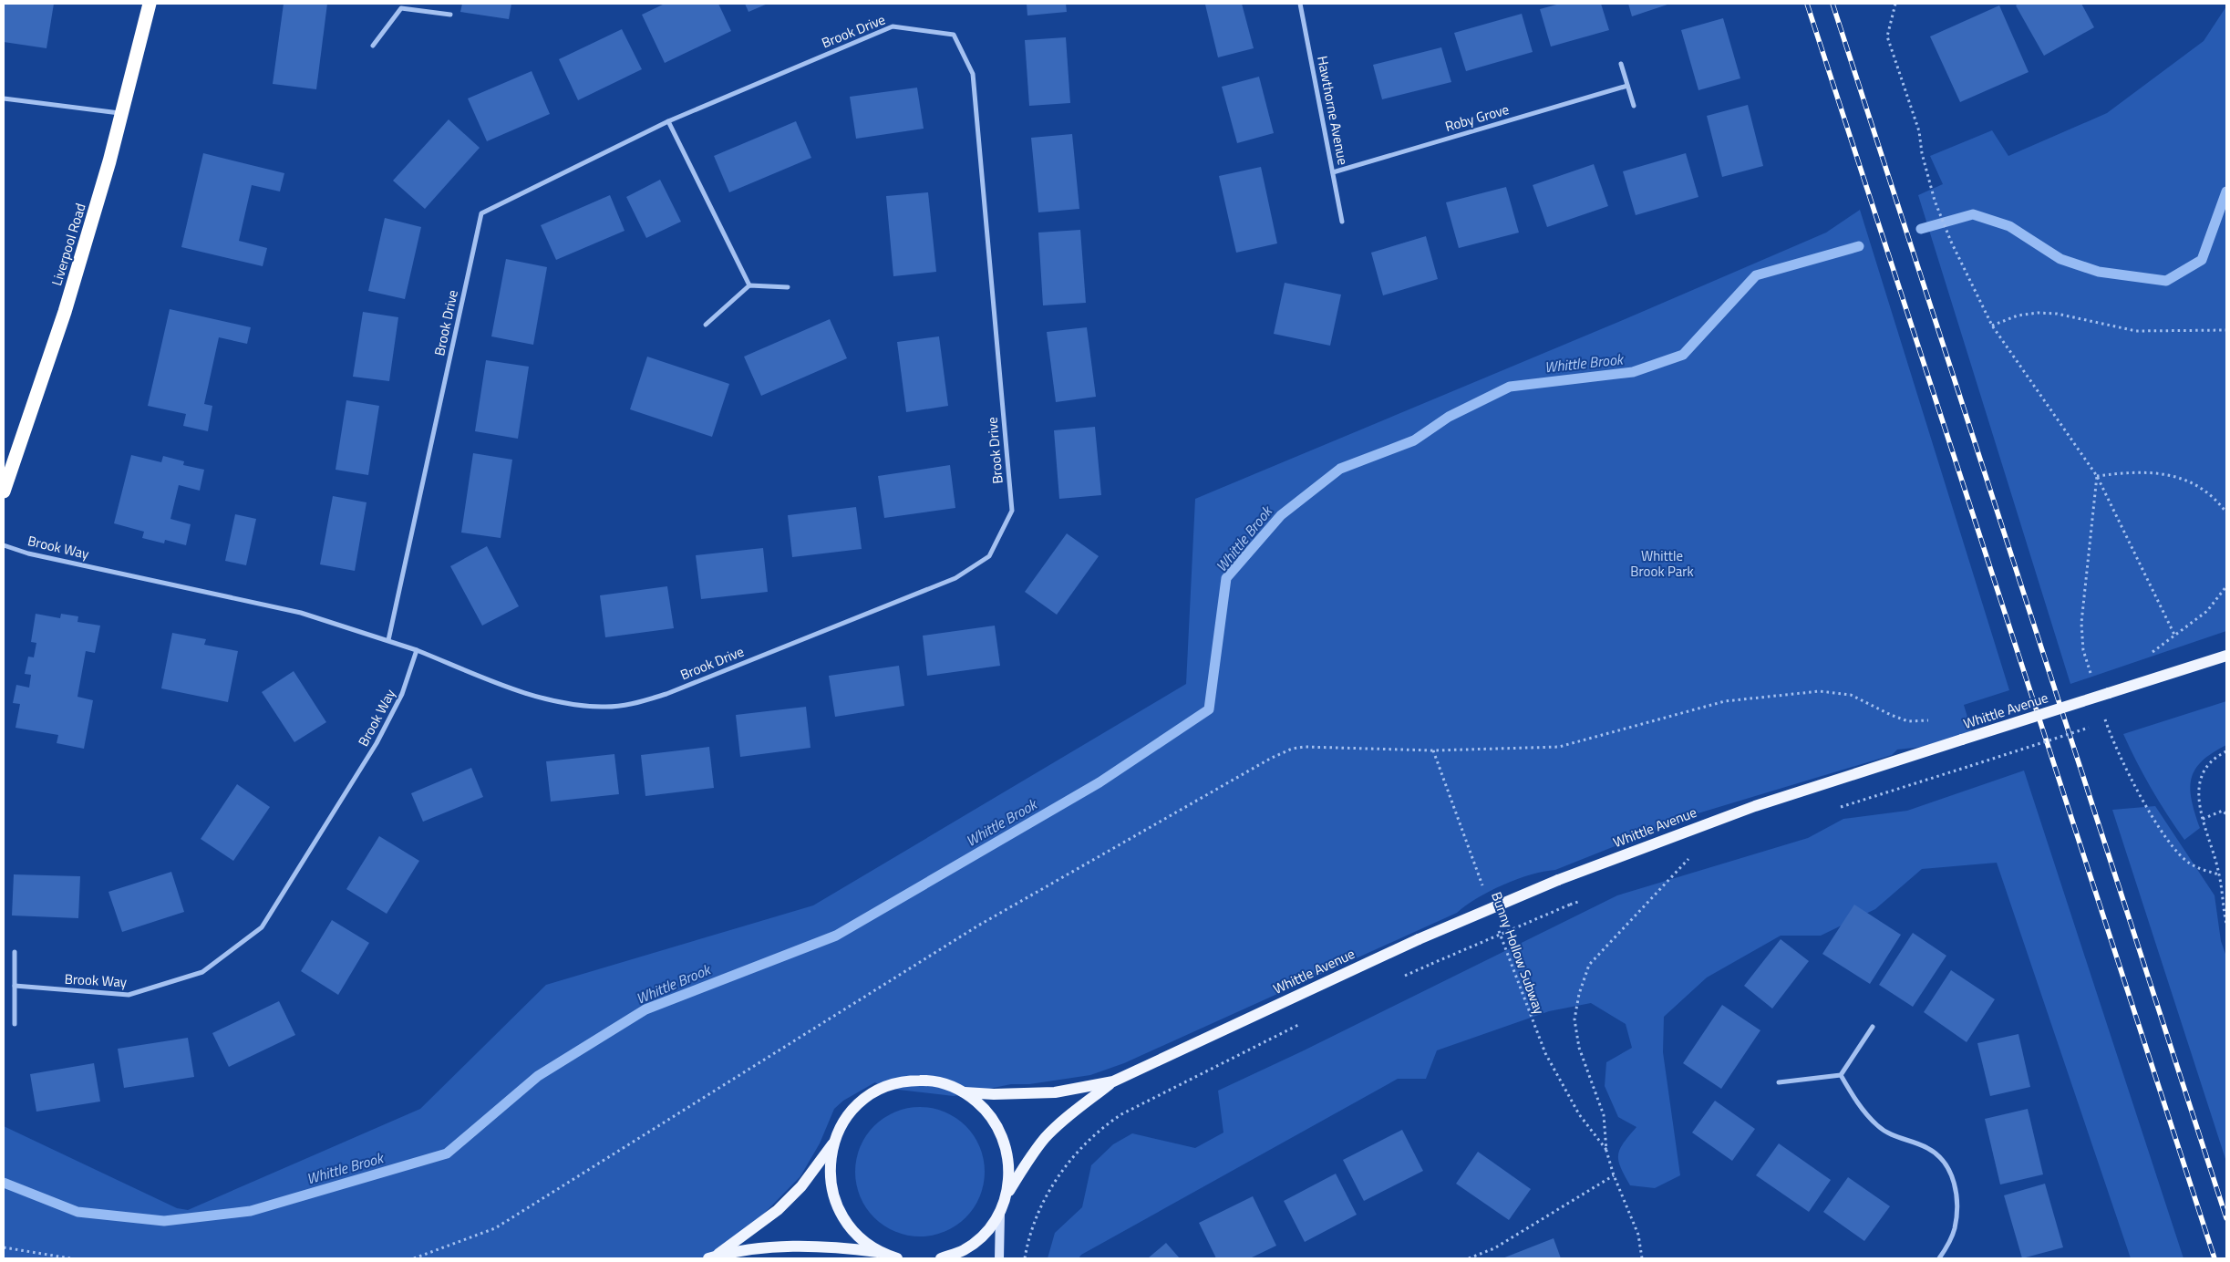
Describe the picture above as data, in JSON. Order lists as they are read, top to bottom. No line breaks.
{"streets":{"highway":["Liverpool Road"],"main road":["Whittle Avenue"],"street":["Brook Drive","Hawthorne Avenue","Roby Grove","Brook Way"],"path":["Bunny Hollow Subway"]},"crossings":[["Brook Drive","Brook Way"],["Hawthorne Avenue","Roby Grove"]],"water":["Whittle Brook"],"parks":["Whittle Brook Park"]}
